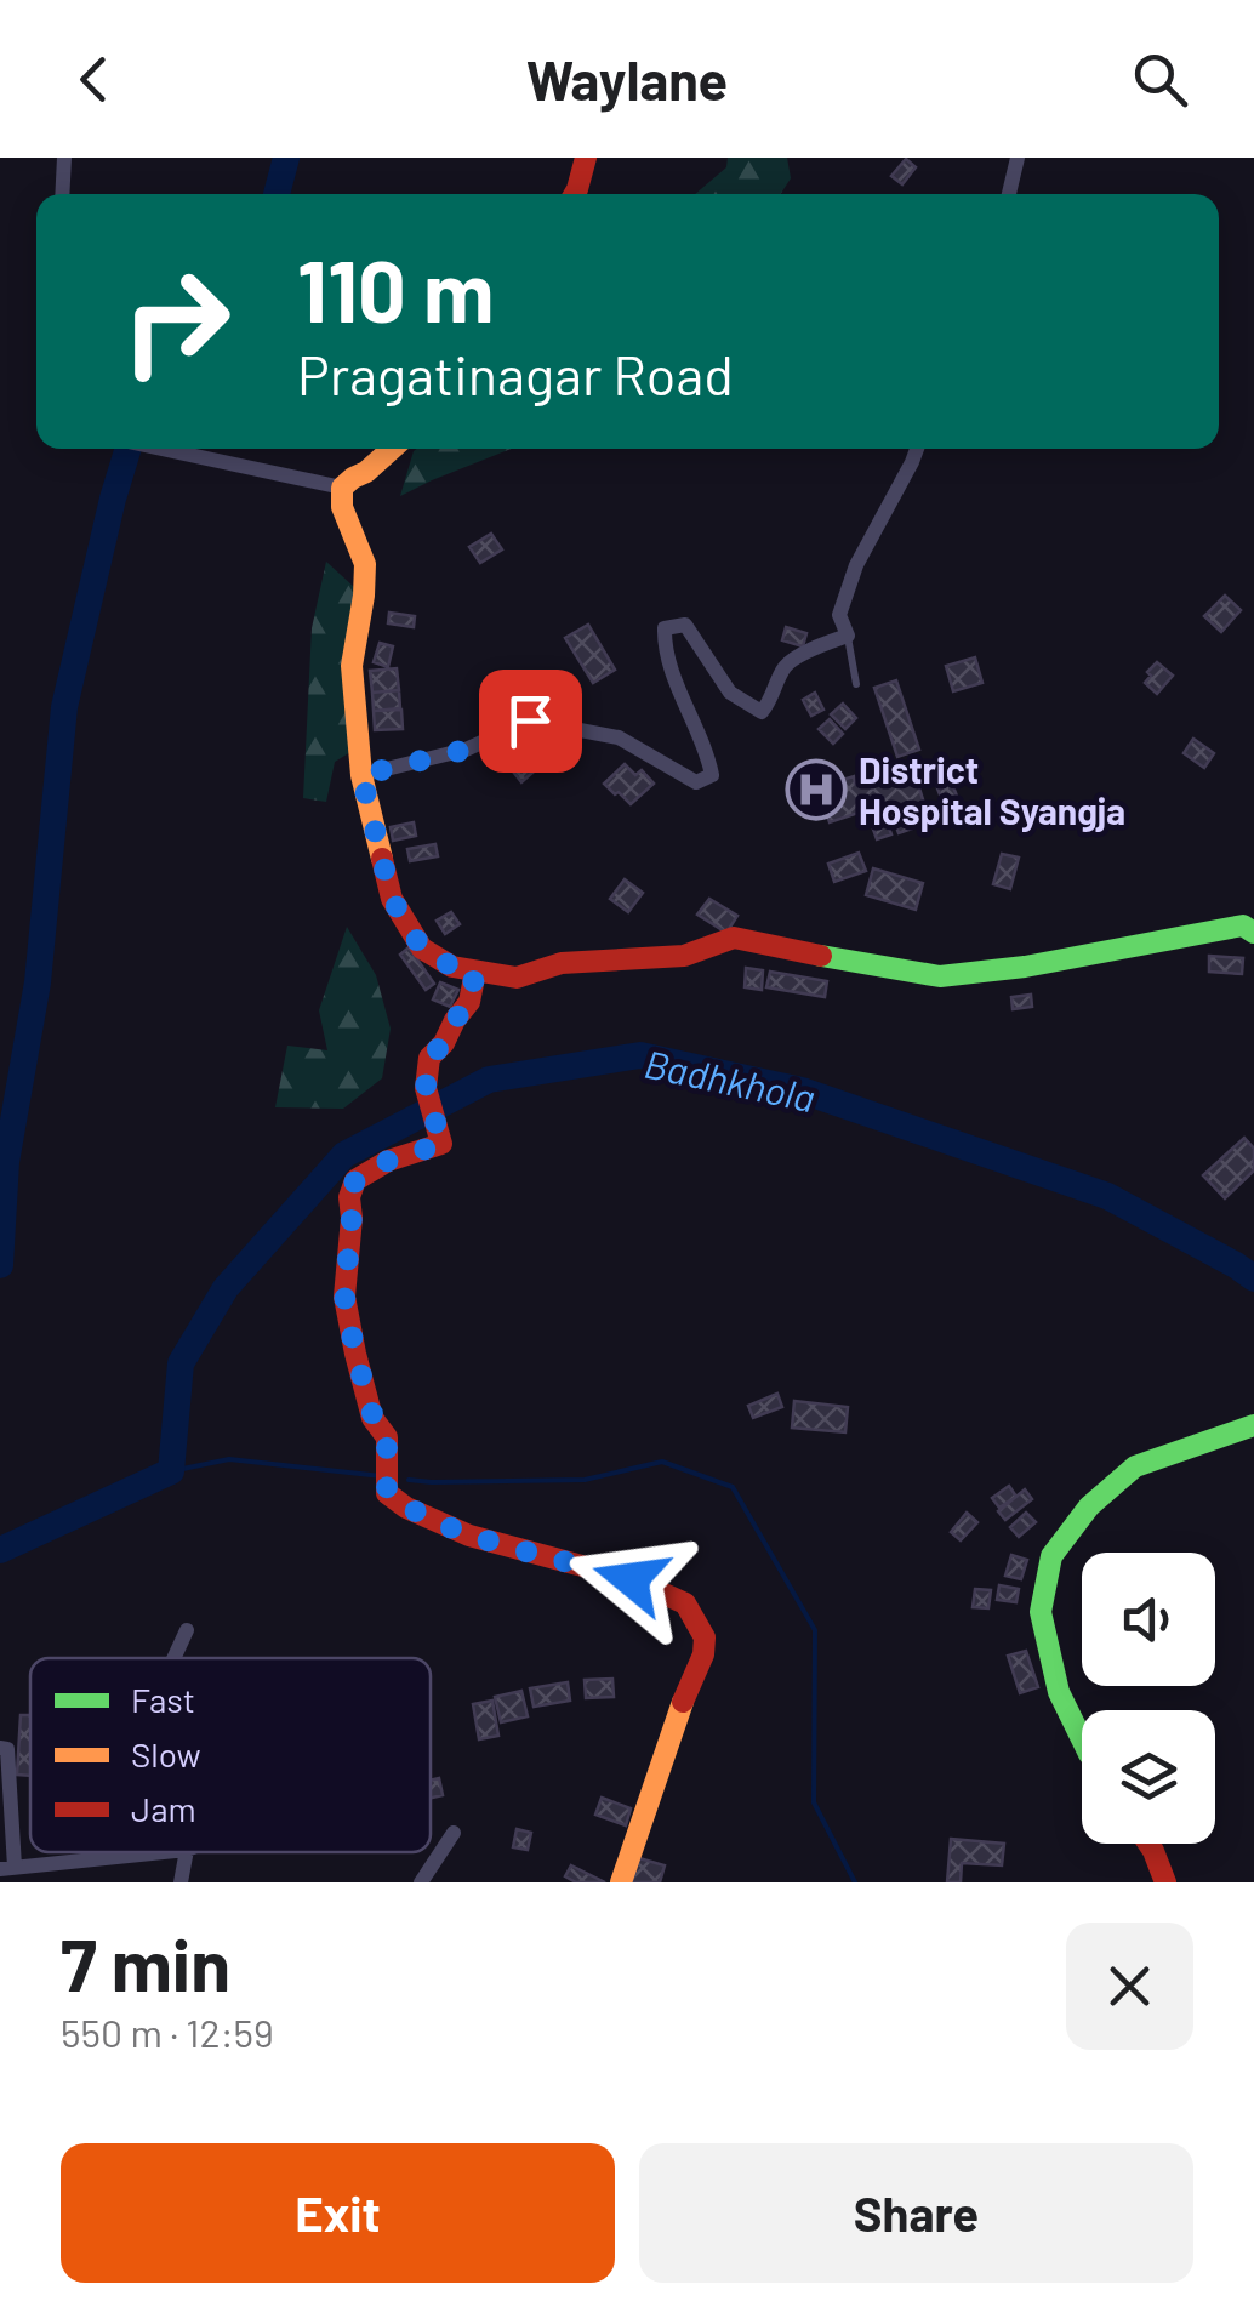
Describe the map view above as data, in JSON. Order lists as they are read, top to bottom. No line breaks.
{"water":["Badhkhola"],"places":{"hospital":["District Hospital Syangja"]},"legend":["Fast","Slow","Jam"],"page":{"header":"Waylane","turn":["110 m","Pragatinagar Road"],"heading":["7 min","550 m · 12:59"],"buttons":["Exit","Share"]}}
